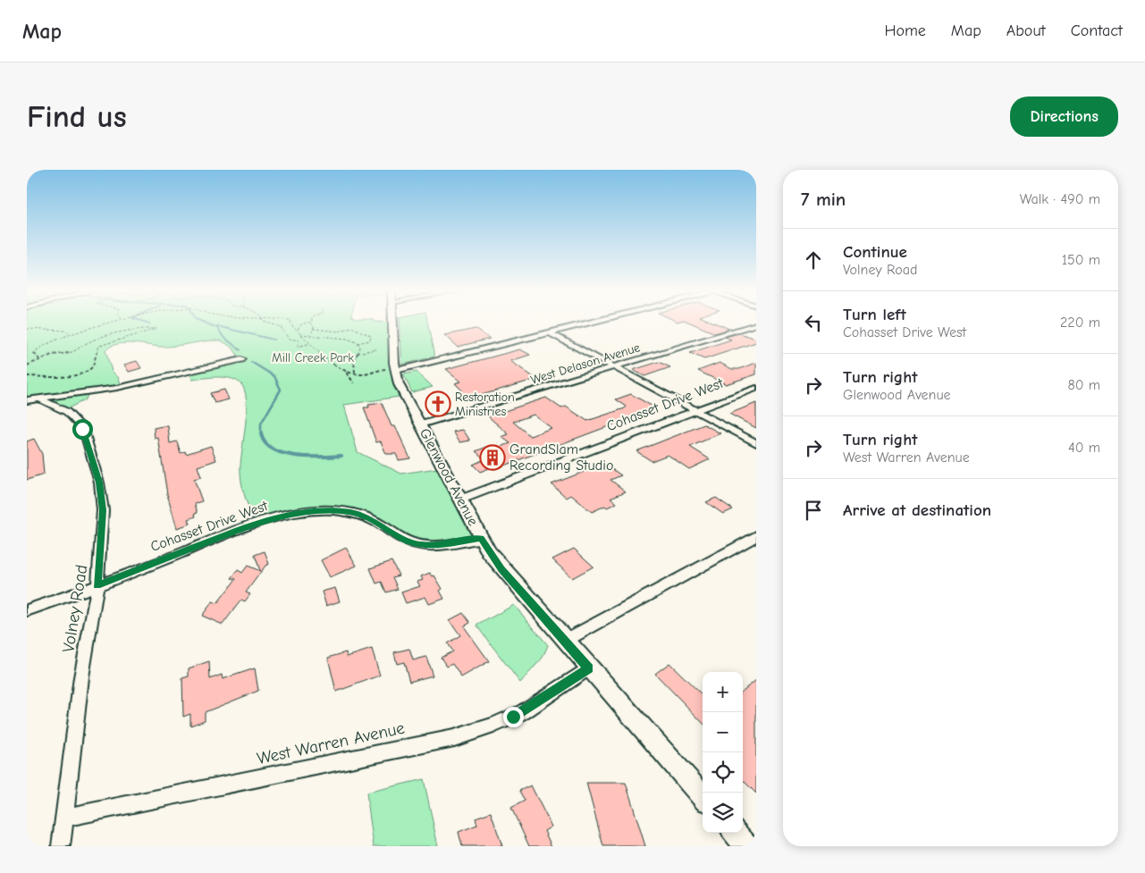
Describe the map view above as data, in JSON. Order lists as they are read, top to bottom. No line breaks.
{"streets":{"main road":["Glenwood Avenue"],"street":["West Delason Avenue","Cohasset Drive West","Volney Road","West Warren Avenue"]},"crossings":[["West Delason Avenue","Glenwood Avenue"],["Cohasset Drive West","Glenwood Avenue"],["Cohasset Drive West","Volney Road"],["Glenwood Avenue","West Warren Avenue"],["Volney Road","West Warren Avenue"]],"parks":["Mill Creek Park"],"places":{"church":["Restoration Ministries"],"building":["GrandSlam Recording Studio"]},"page":{"header":"Map","nav":["Home","Map","About","Contact"],"buttons":"Directions","title":"Find us","heading":["7 min","Walk · 490 m"],"list":[["Continue","Volney Road","150 m"],["Turn left","Cohasset Drive West","220 m"],["Turn right","Glenwood Avenue","80 m"],["Turn right","West Warren Avenue","40 m"],"Arrive at destination"],"map_buttons":["+","−"]}}
